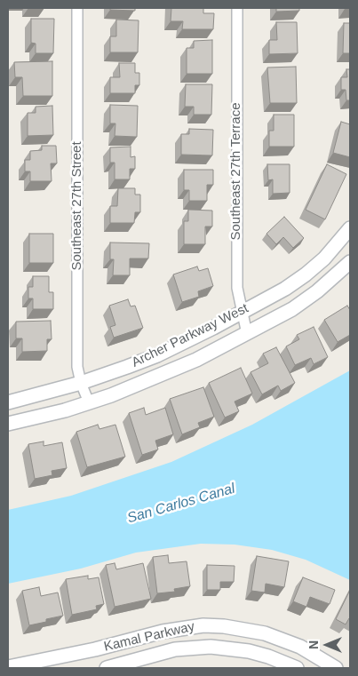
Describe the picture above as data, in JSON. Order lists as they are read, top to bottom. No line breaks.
{"streets":{"street":["Southeast 27th Terrace","Southeast 27th Street","Archer Parkway West","Kamal Parkway"]},"crossings":[["Southeast 27th Terrace","Archer Parkway West"],["Southeast 27th Street","Archer Parkway West"]],"water":["San Carlos Canal"],"north":"left"}
